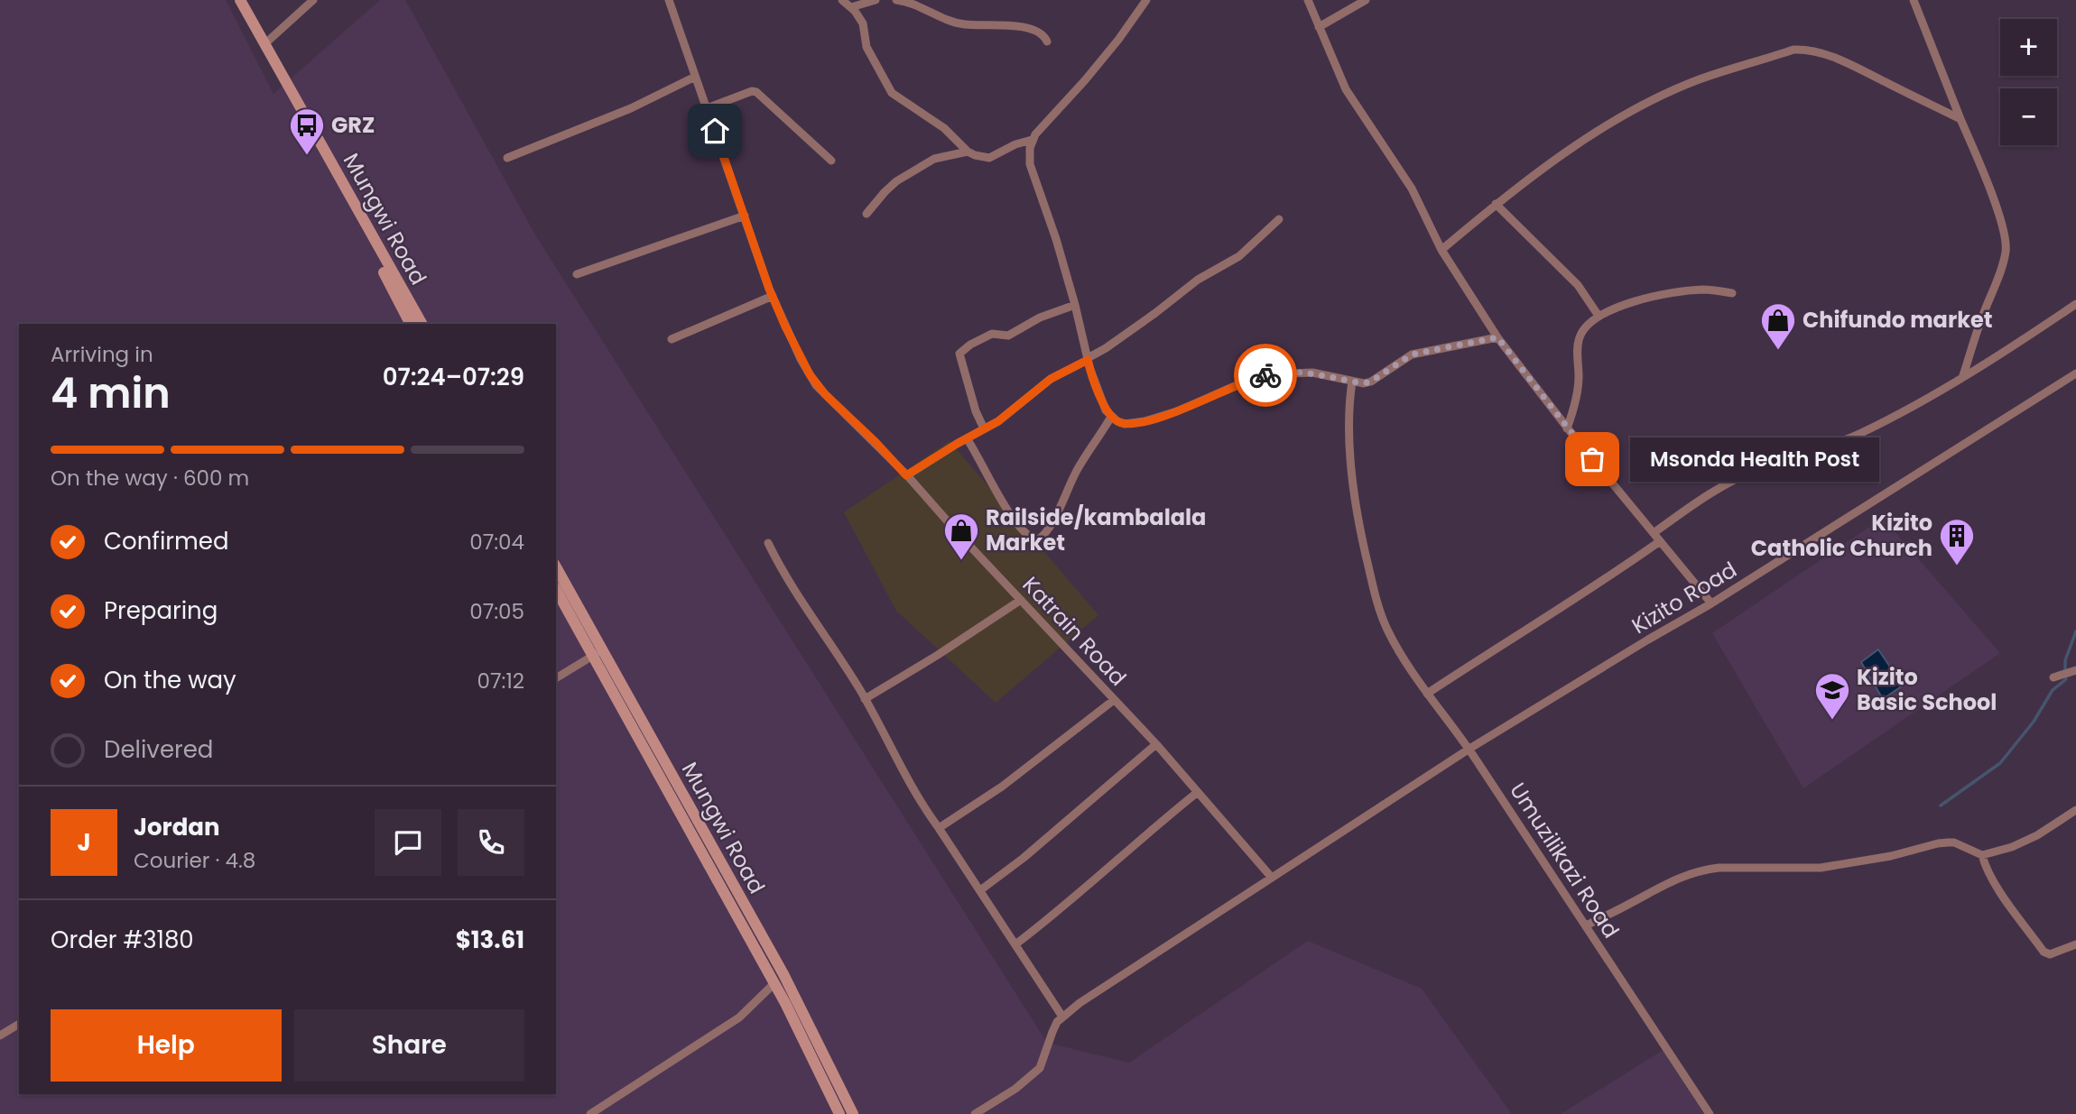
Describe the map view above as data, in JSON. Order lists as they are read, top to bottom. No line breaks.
{"streets":{"main road":["Mungwi Road"],"street":["Kizito Road","Katrain Road","Umuzilikazi Road"]},"crossings":[["Kizito Road","Katrain Road"],["Kizito Road","Umuzilikazi Road"]],"places":{"bus stop":["GRZ"],"shop":["Chifundo market","Railside/kambalala Market"],"other":["Msonda Health Post"],"building":["Kizito Catholic Church"],"school or university":["Kizito Basic School"]},"page":{"map_buttons":["+","−"],"heading":["4 min","Arriving in","07:24–07:29"],"panel":["Jordan","Courier · 4.8","Order #3180","$13.61"],"bar":"On the way · 600 m","bubble":"Msonda Health Post","list":[["Confirmed","07:04"],["Preparing","07:05"],["On the way","07:12"],"Delivered"],"round":"J","buttons":["Help","Share"]}}
